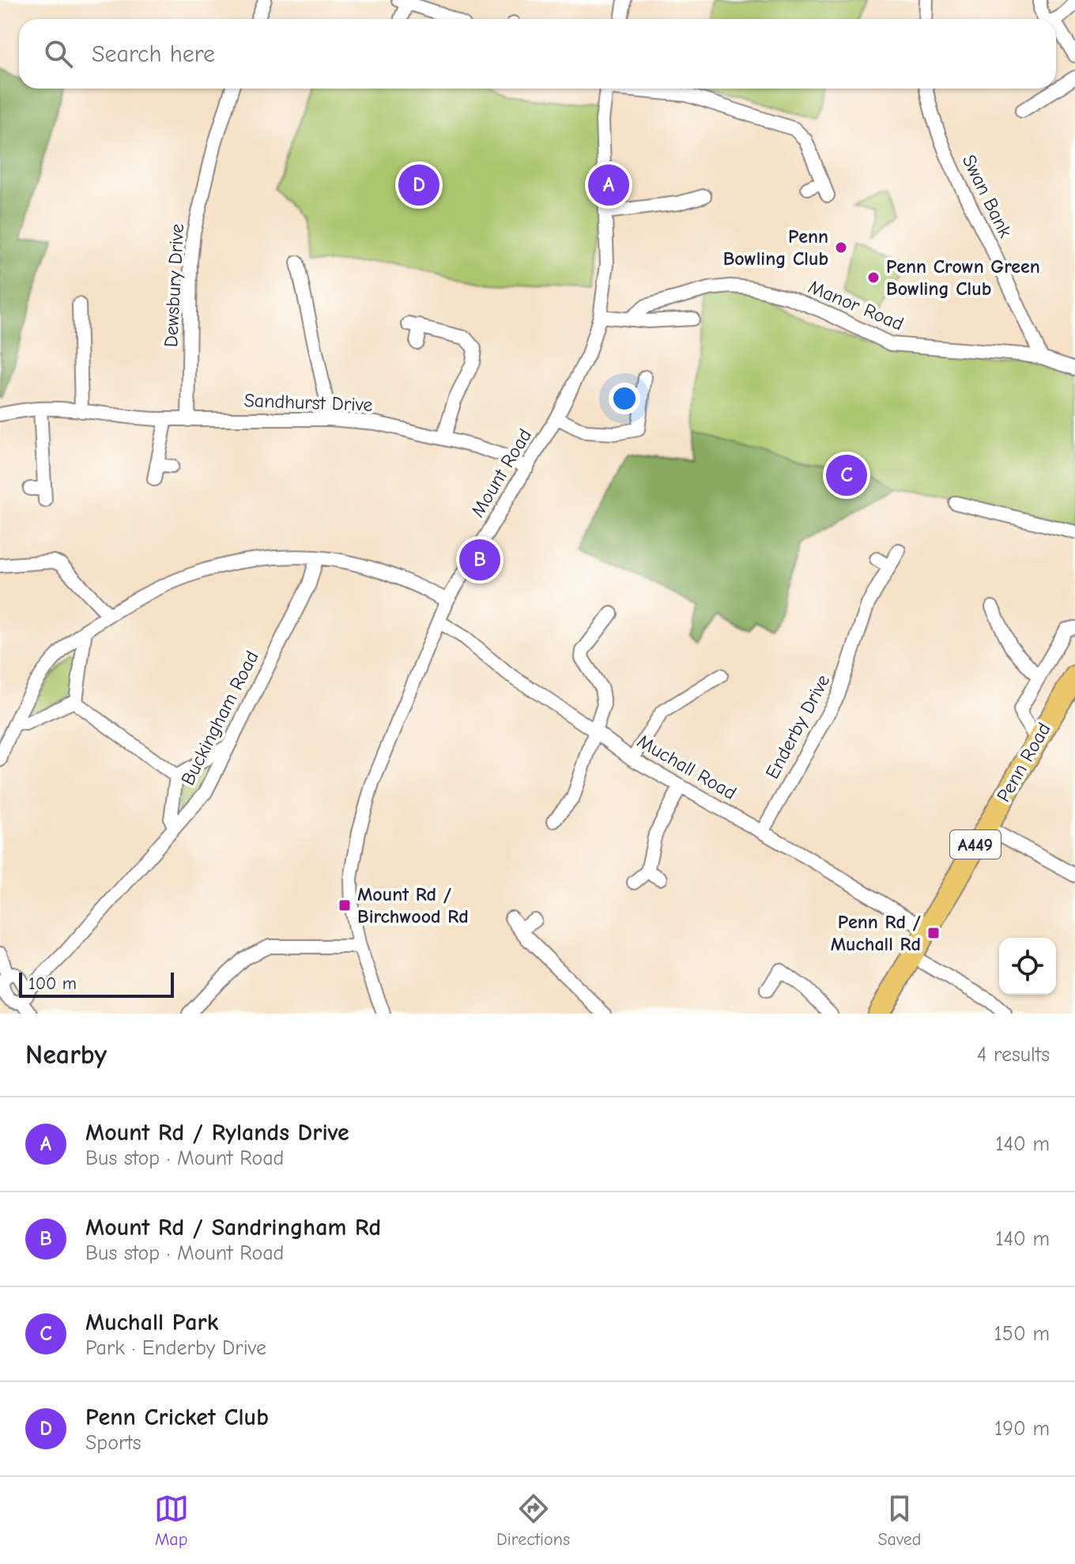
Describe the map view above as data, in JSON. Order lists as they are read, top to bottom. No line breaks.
{"streets":{"highway":["Penn Road","A449"],"street":["Swan Bank","Dewsbury Drive","Manor Road","Sandhurst Drive","Mount Road","Buckingham Road","Enderby Drive","Muchall Road"]},"crossings":[["Swan Bank","Manor Road"],["Dewsbury Drive","Sandhurst Drive"],["Sandhurst Drive","Mount Road"],["Mount Road","Muchall Road"],["Enderby Drive","Muchall Road"],["Penn Road","Muchall Road"]],"places":{"other":["Penn Bowling Club","Penn Crown Green Bowling Club"],"transit":["Mount Rd / Birchwood Rd","Penn Rd / Muchall Rd"]},"scale_bar":"100 m","page":{"search":"Search here","pins":["A","D","C","B"],"scale":"100 m","heading":["Nearby","4 results"],"list":[{"mark":"A","name":"Mount Rd / Rylands Drive","note":"Bus stop · Mount Road","value":"140 m"},{"mark":"B","name":"Mount Rd / Sandringham Rd","note":"Bus stop · Mount Road","value":"140 m"},{"mark":"C","name":"Muchall Park","note":"Park · Enderby Drive","value":"150 m"},{"mark":"D","name":"Penn Cricket Club","note":"Sports","value":"190 m"}],"nav":["Map","Directions","Saved"]}}
